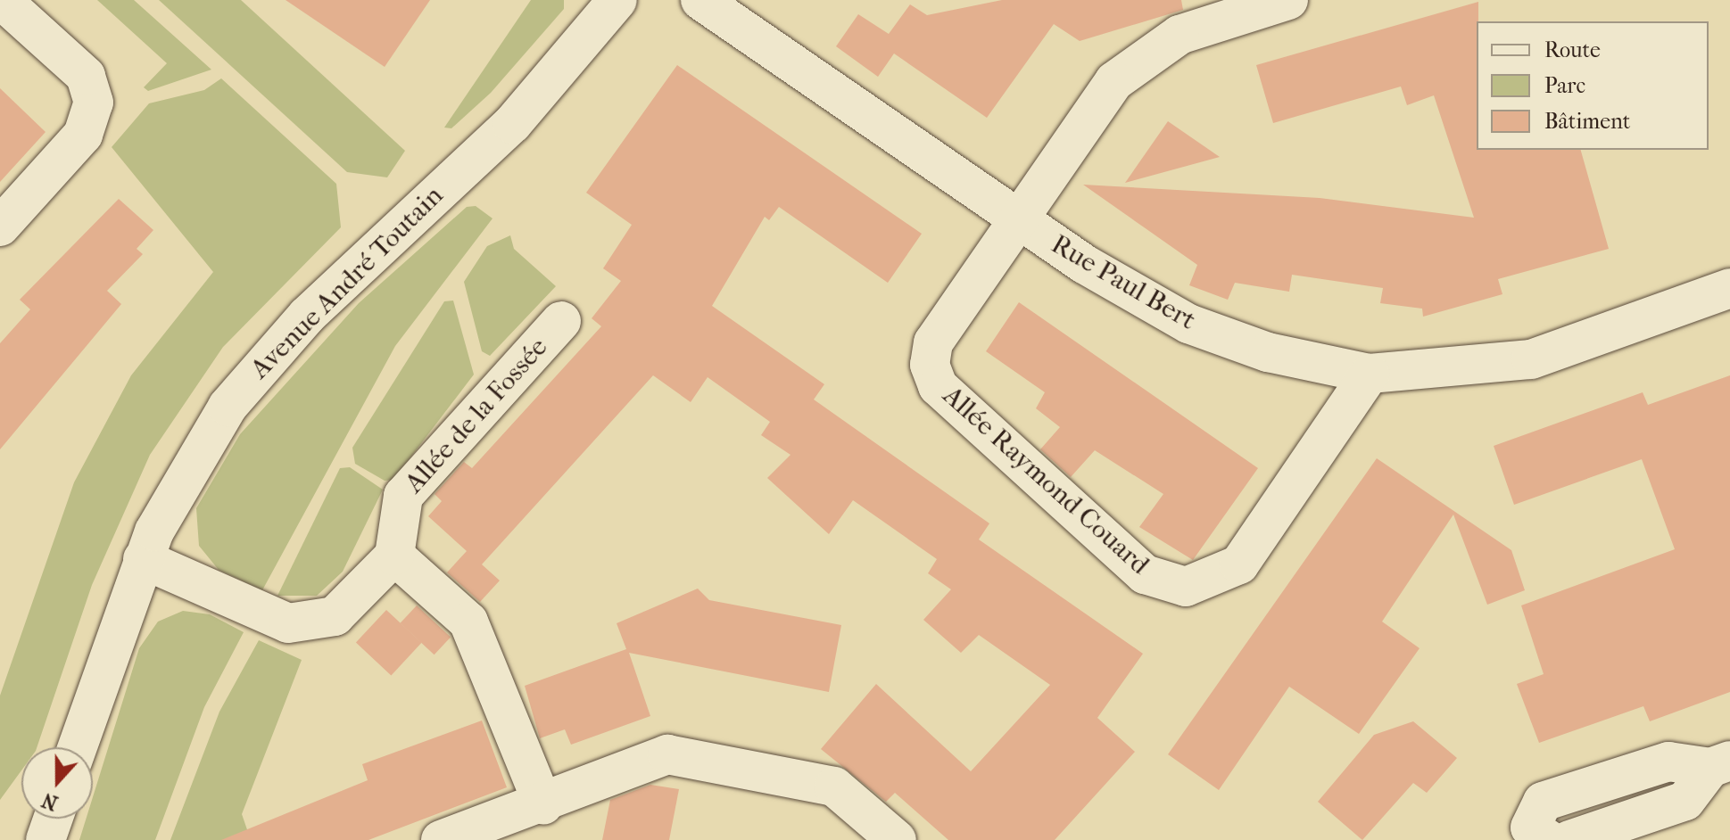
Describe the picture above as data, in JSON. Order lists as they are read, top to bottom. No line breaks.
{"streets":{"street":["Avenue André Toutain","Rue Paul Bert","Allée de la Fossée","Allée Raymond Couard"]},"crossings":[["Rue Paul Bert","Allée Raymond Couard"]],"legend":["Route","Parc","Bâtiment"],"north":"bottom"}
